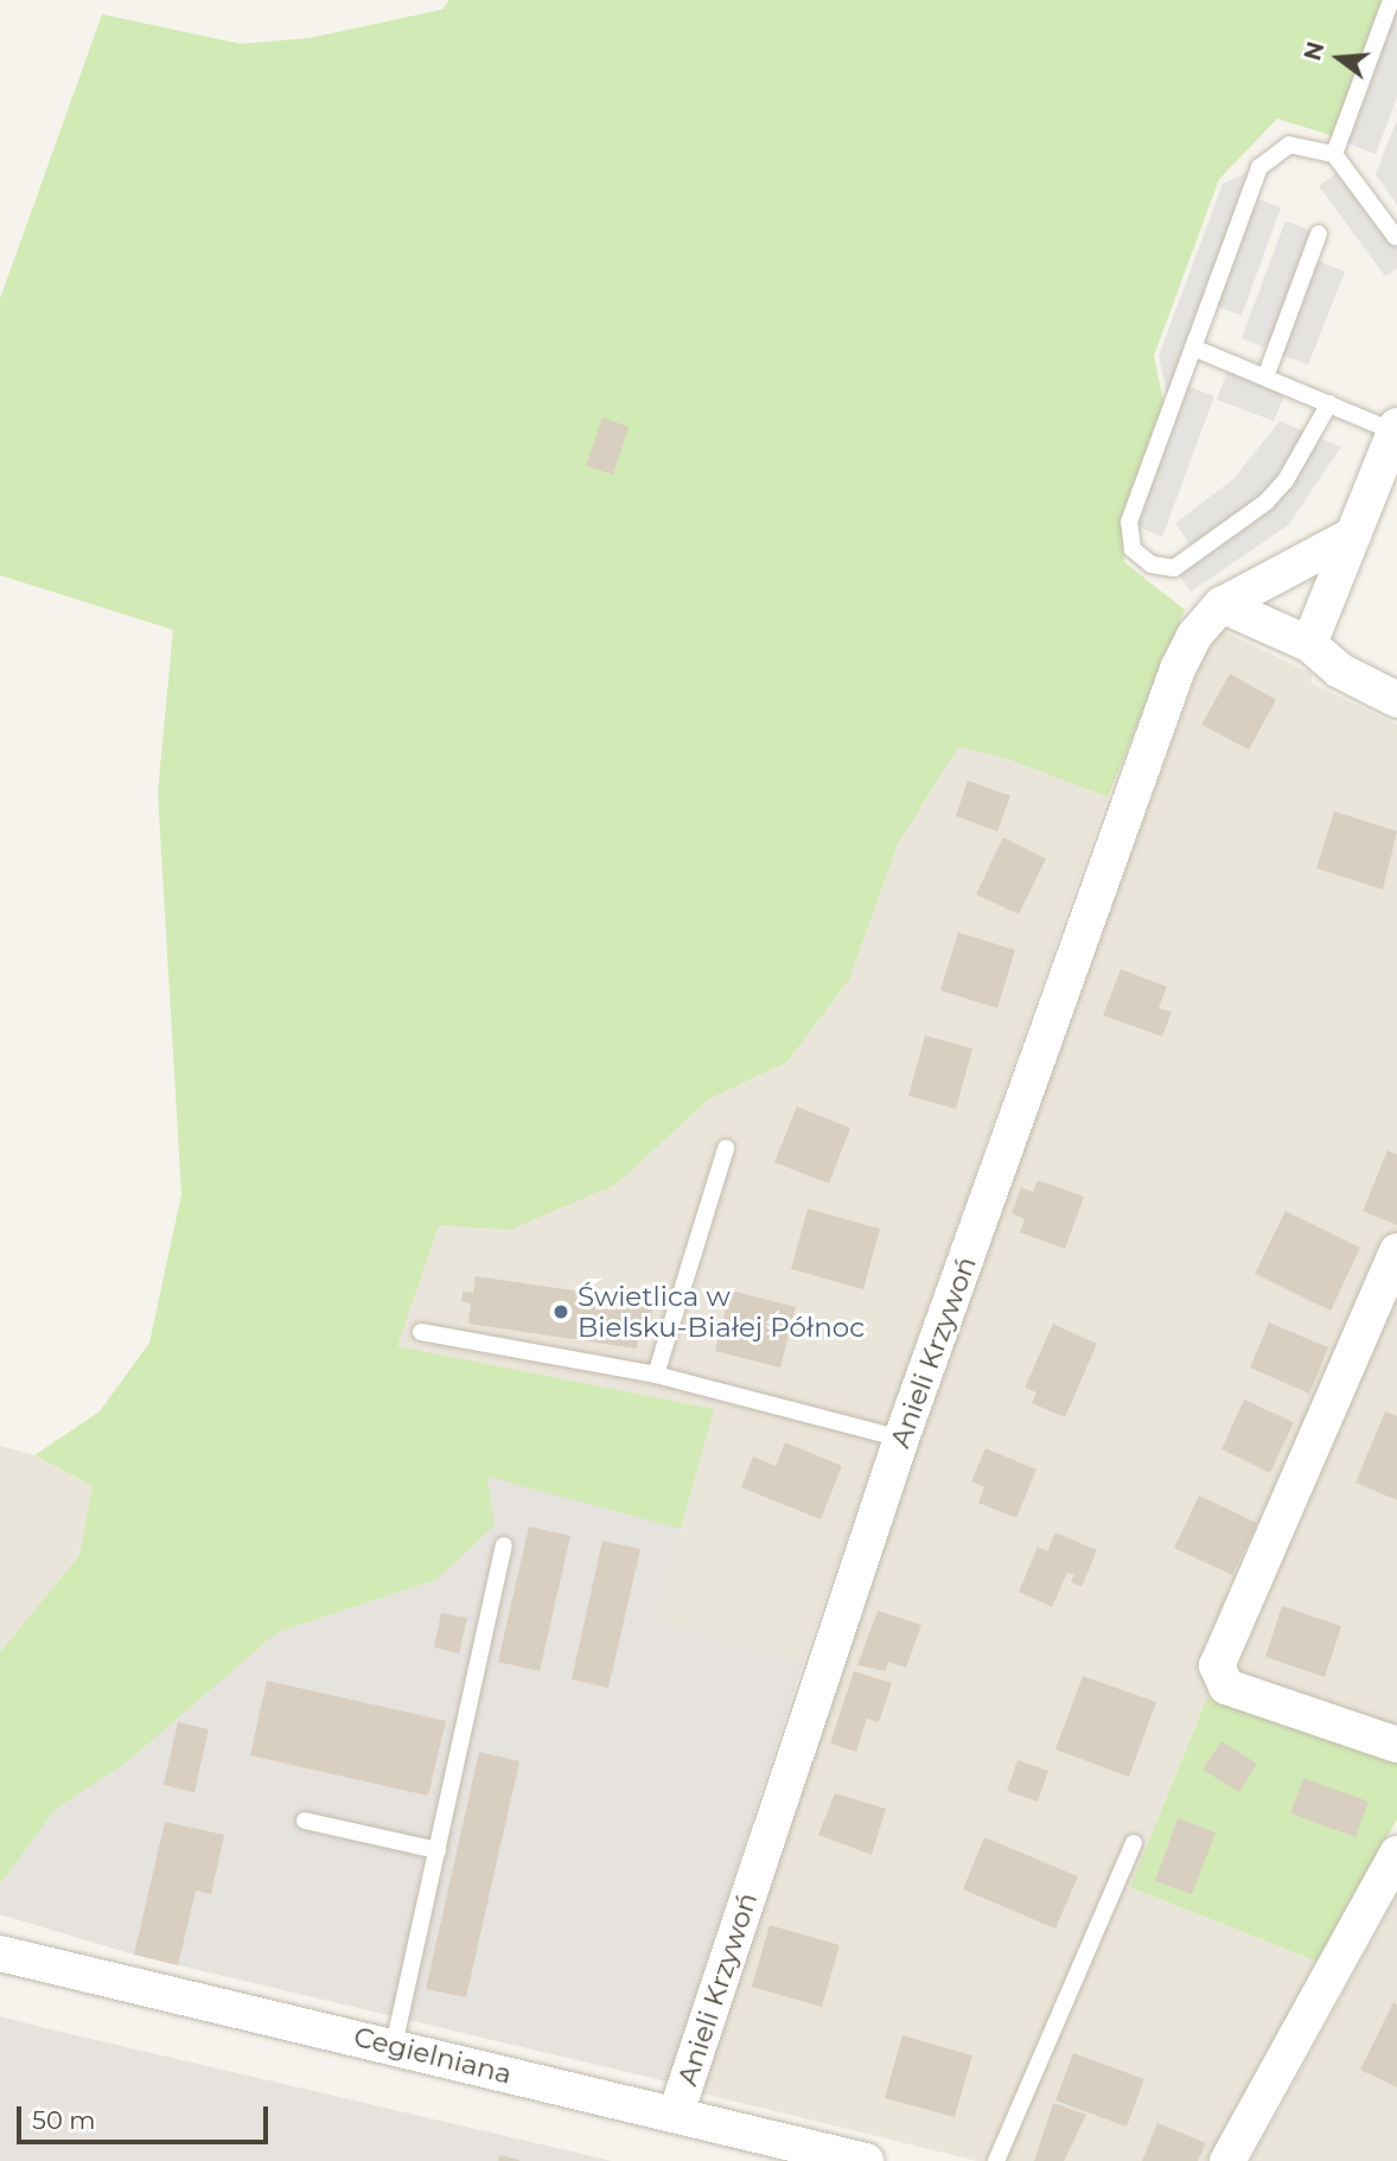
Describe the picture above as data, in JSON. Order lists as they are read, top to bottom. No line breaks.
{"streets":{"street":["Anieli Krzywoń","Cegielniana"]},"crossings":[["Anieli Krzywoń","Cegielniana"]],"places":["Świetlica w Bielsku-Białej Północ"],"scale_bar":"50 m","north":"left"}
